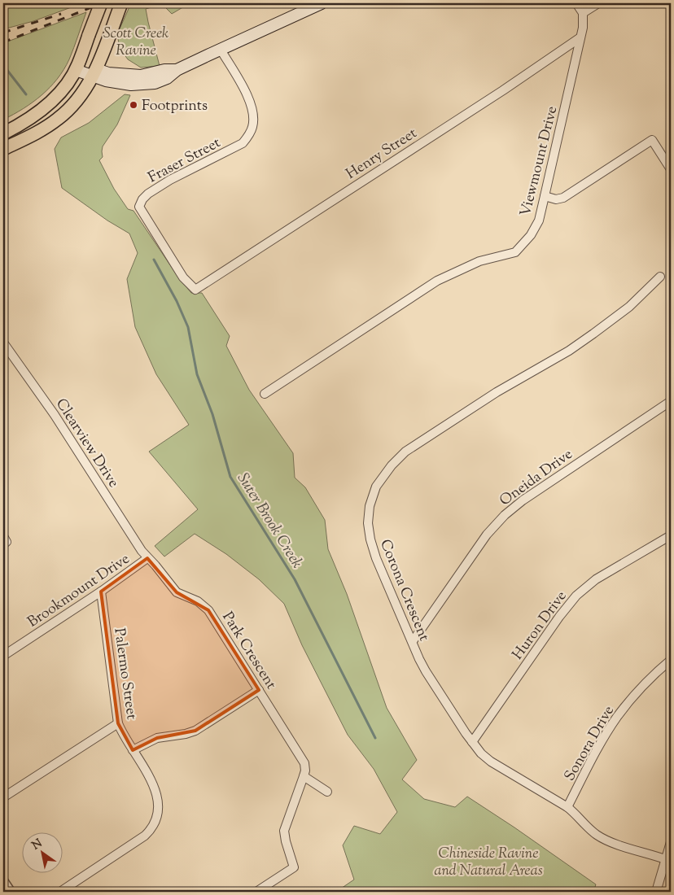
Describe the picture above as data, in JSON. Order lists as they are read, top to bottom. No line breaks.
{"streets":{"street":["Henry Street","Fraser Street","Viewmount Drive","Clearview Drive","Oneida Drive","Brookmount Drive","Corona Crescent","Huron Drive","Park Crescent","Palermo Street","Sonora Drive"]},"crossings":[["Henry Street","Fraser Street"],["Henry Street","Viewmount Drive"],["Clearview Drive","Brookmount Drive"],["Clearview Drive","Park Crescent"],["Oneida Drive","Corona Crescent"],["Brookmount Drive","Park Crescent"],["Brookmount Drive","Palermo Street"],["Corona Crescent","Huron Drive"],["Corona Crescent","Sonora Drive"]],"water":["Suter Brook Creek"],"parks":["Scott Creek Ravine","Chineside Ravine and Natural Areas"],"places":["Footprints"],"north":"top left"}
